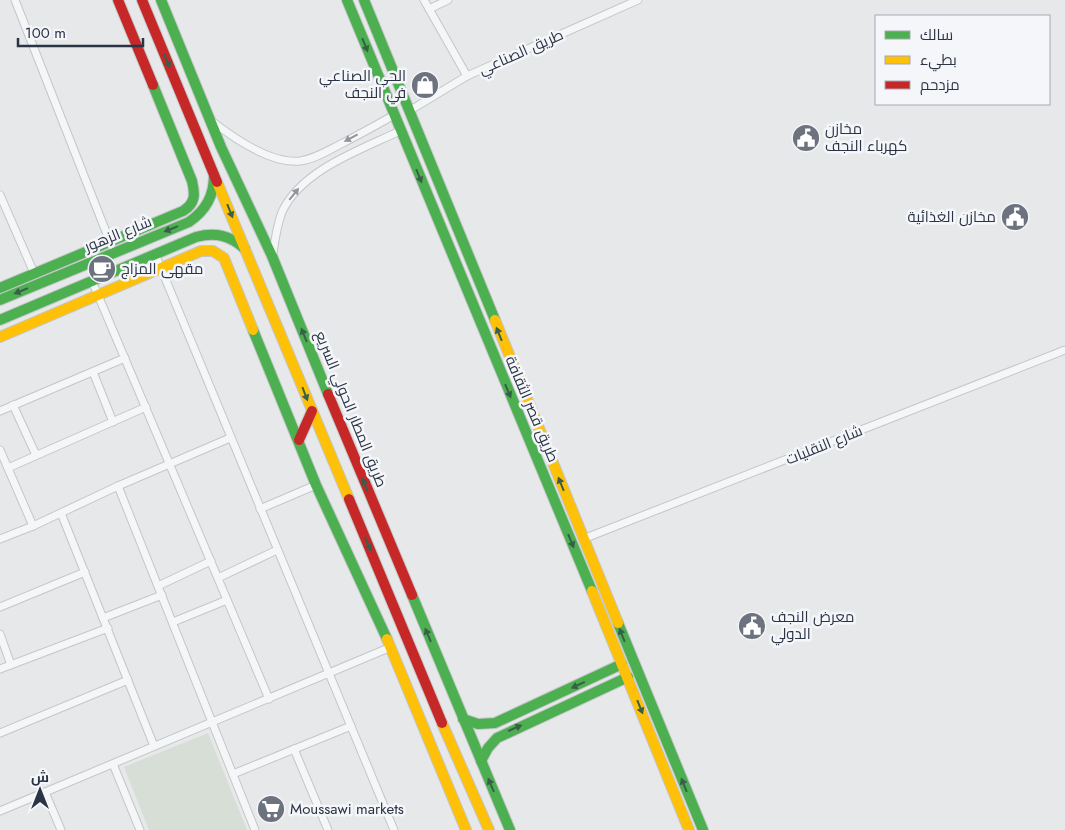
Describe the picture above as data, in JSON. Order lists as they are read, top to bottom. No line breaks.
{"streets":{"main road":["شارع الزهور","طريق المطار الحولي السريع","طريق قصر الثقافة"],"street":["طريق الصناعي","شارع النقليات"]},"crossings":[["طريق الصناعي","طريق قصر الثقافة"],["طريق قصر الثقافة","شارع النقليات"]],"places":{"shop":["الحي الصناعي في النجف"],"public building":["مخازن كهرباء النجف","مخازن الغذائية","معرض النجف الدولي"],"cafe":["مقهى المزاج"],"supermarket":["Moussawi markets"]},"legend":["سالك","بطيء","مزدحم"],"scale_bar":"100 m","north":"top"}
